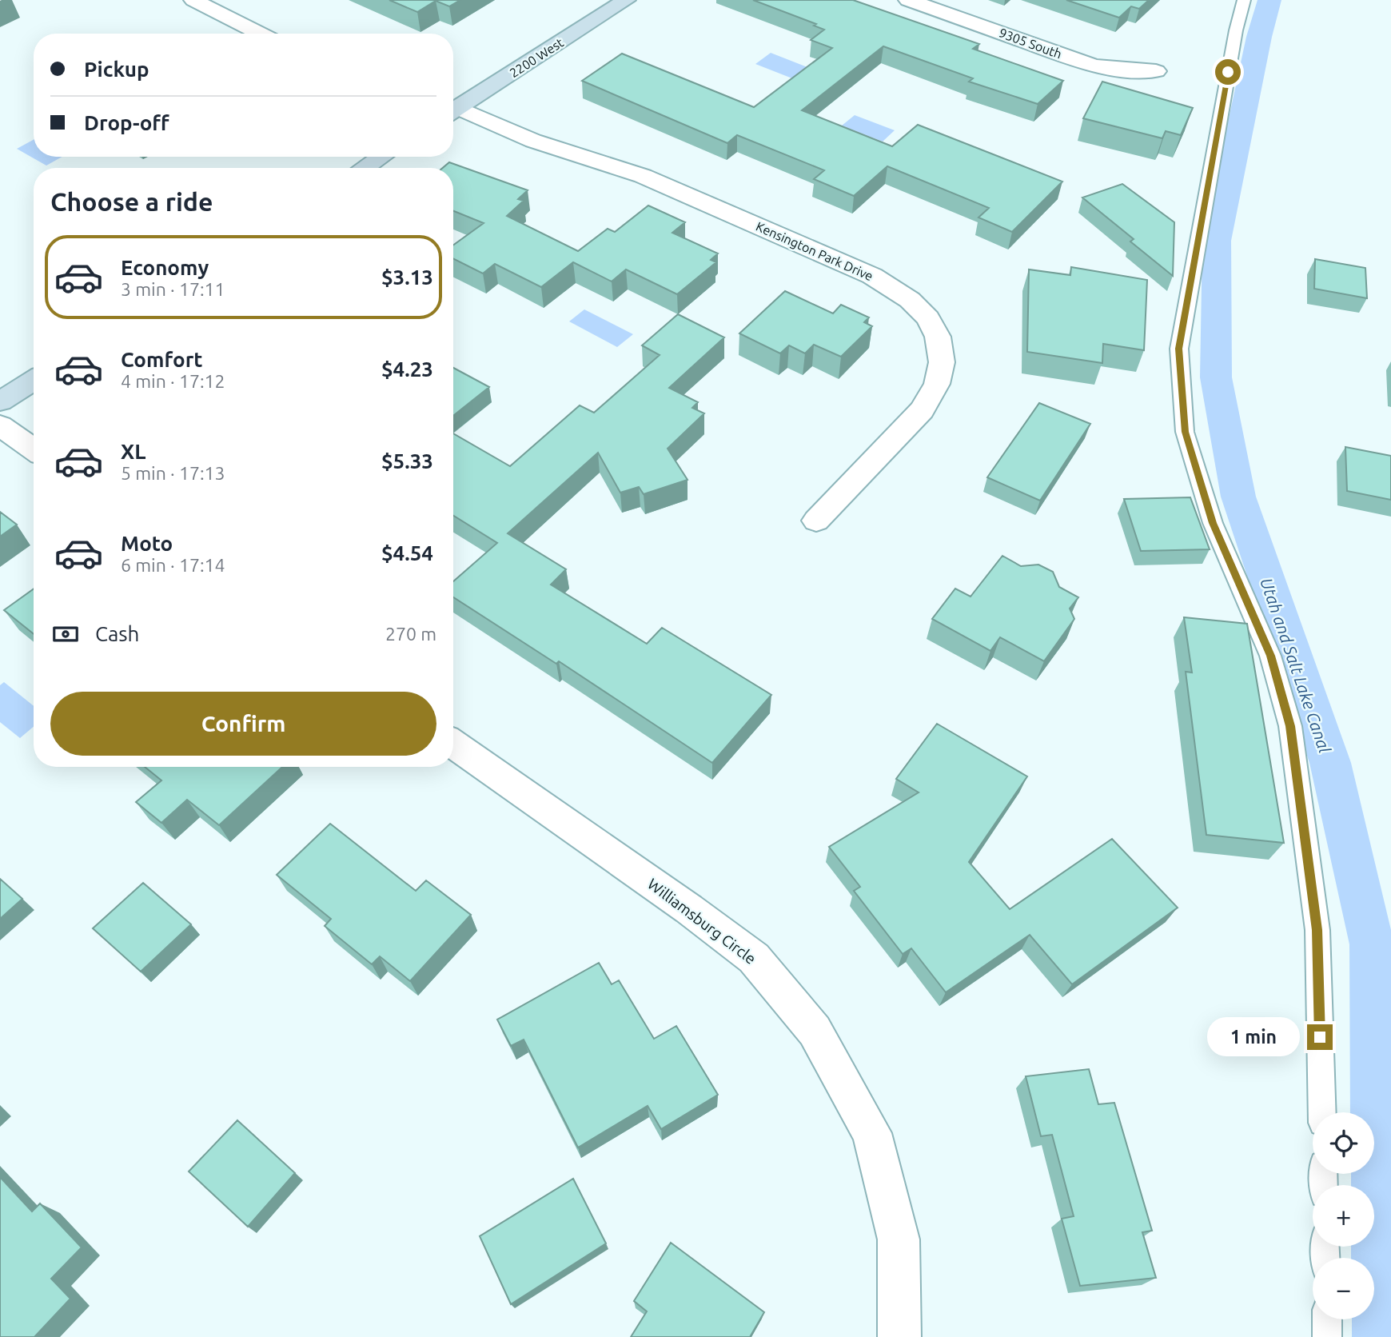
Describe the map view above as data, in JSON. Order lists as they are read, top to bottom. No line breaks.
{"streets":{"street":["9305 South","2200 West","Kensington Park Drive","Williamsburg Circle"]},"water":["Utah and Salt Lake Canal"],"page":{"banner":["Pickup","Drop-off"],"heading":"Choose a ride","list":[{"name":"Economy","note":"3 min · 17:11","value":"$3.13"},{"name":"Comfort","note":"4 min · 17:12","value":"$4.23"},{"name":"XL","note":"5 min · 17:13","value":"$5.33"},{"name":"Moto","note":"6 min · 17:14","value":"$4.54"}],"pay":["Cash","270 m"],"buttons":"Confirm","bubble":"1 min","map_buttons":["+","−"]}}
